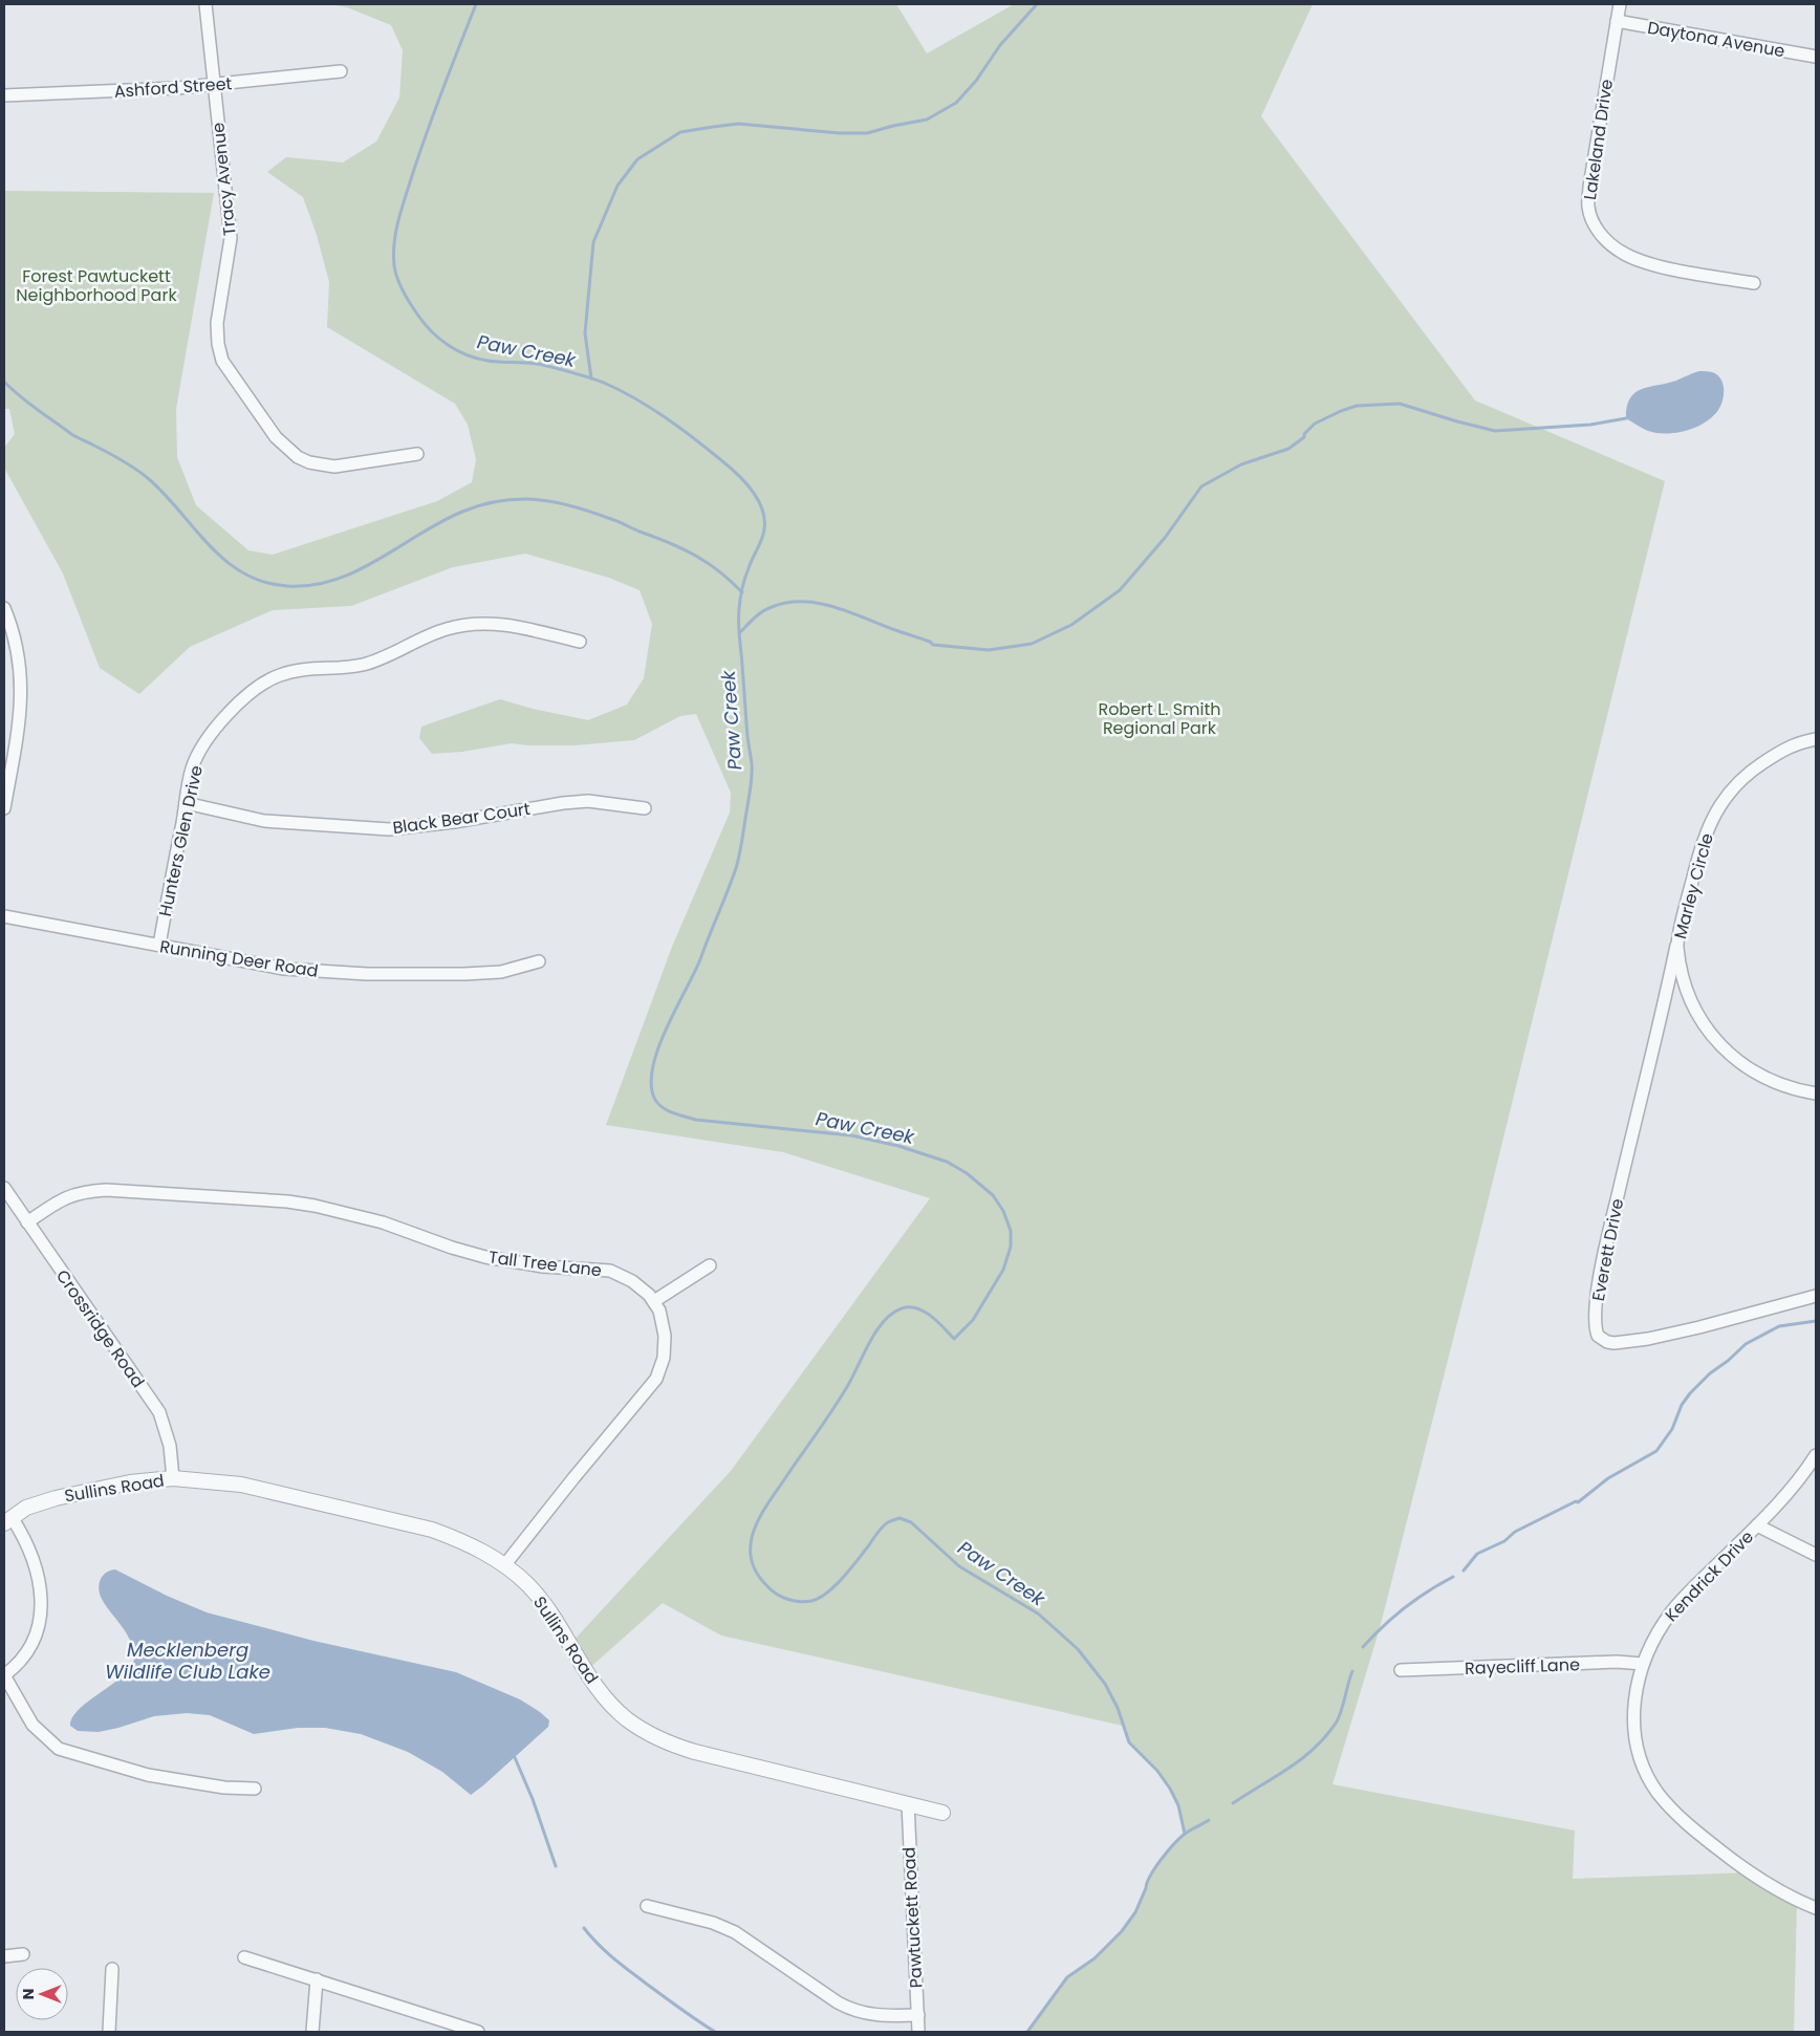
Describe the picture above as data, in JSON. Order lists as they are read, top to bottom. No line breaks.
{"streets":{"street":["Daytona Avenue","Ashford Street","Lakeland Drive","Tracy Avenue","Black Bear Court","Hunters Glen Drive","Marley Circle","Running Deer Road","Everett Drive","Tall Tree Lane","Crossridge Road","Sullins Road","Kendrick Drive","Rayecliff Lane","Pawtuckett Road"]},"crossings":[["Daytona Avenue","Lakeland Drive"],["Ashford Street","Tracy Avenue"],["Black Bear Court","Hunters Glen Drive"],["Hunters Glen Drive","Running Deer Road"],["Marley Circle","Everett Drive"],["Tall Tree Lane","Crossridge Road"],["Tall Tree Lane","Sullins Road"],["Crossridge Road","Sullins Road"],["Sullins Road","Pawtuckett Road"],["Kendrick Drive","Rayecliff Lane"]],"water":["Paw Creek","Mecklenberg Wildlife Club Lake"],"parks":["Forest Pawtuckett Neighborhood Park","Robert L. Smith Regional Park"],"north":"left"}
